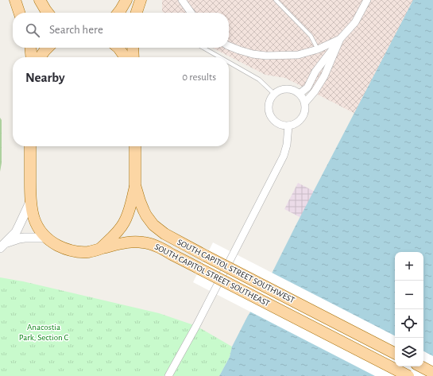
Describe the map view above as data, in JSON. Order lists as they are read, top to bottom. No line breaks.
{"streets":{"main road":["SOUTH CAPITOL STREET SOUTHWEST","SOUTH CAPITOL STREET SOUTHEAST"]},"parks":["Anacostia Park, Section C"],"page":{"search":"Search here","heading":["Nearby","0 results"],"map_buttons":["+","−"]}}
